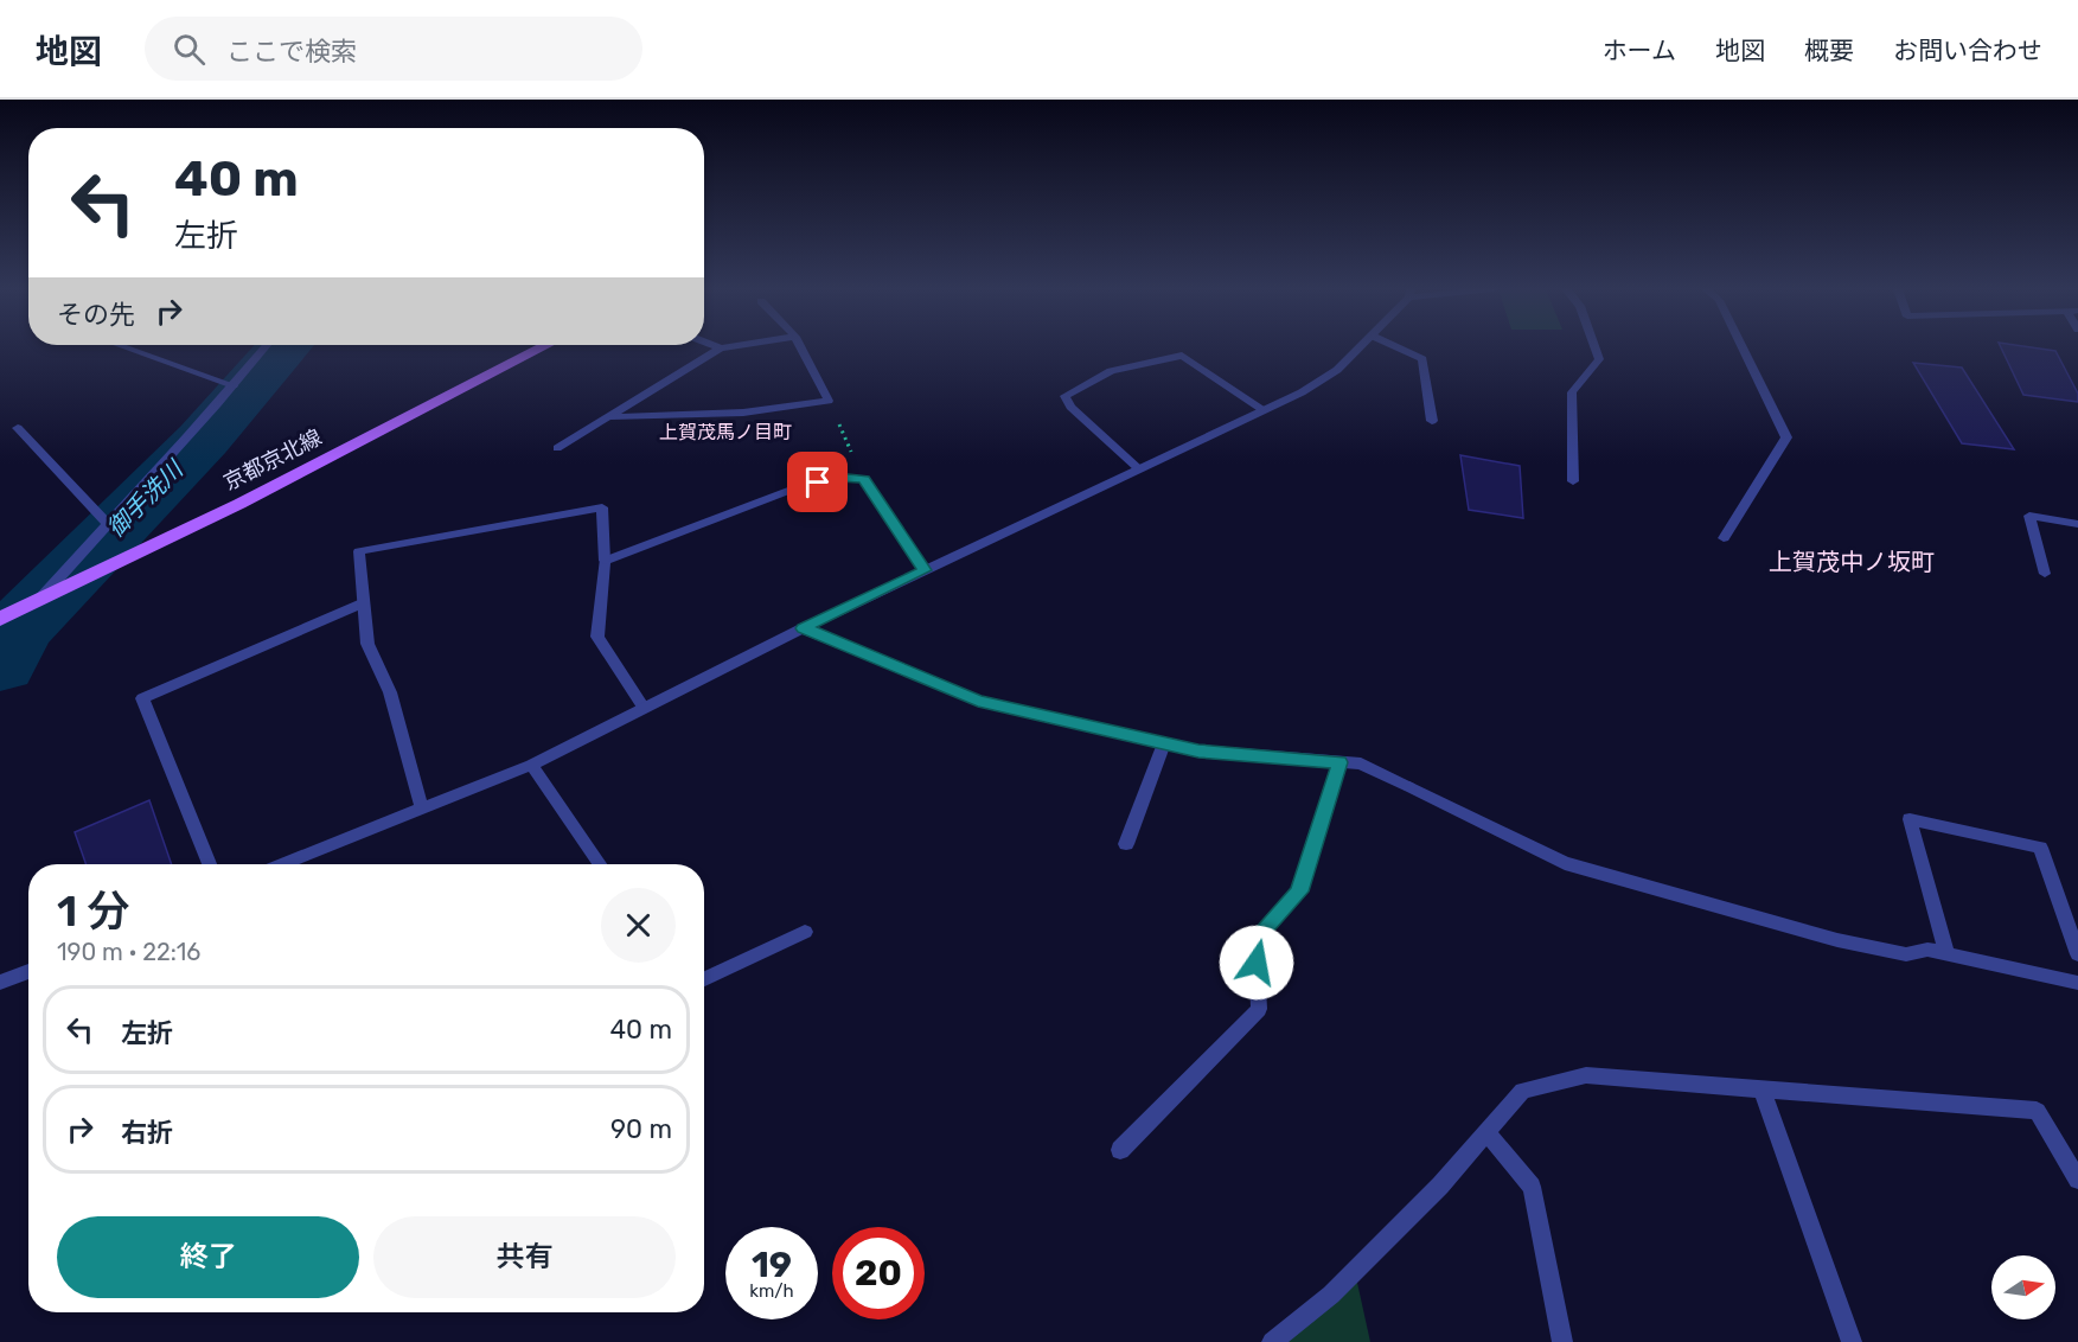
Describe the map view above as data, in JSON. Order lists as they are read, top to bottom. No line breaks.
{"streets":{"main road":["京都京北線"]},"districts":["上賀茂馬ノ目町","上賀茂中ノ坂町"],"water":["御手洗川"],"north":"right","page":{"header":"地図","search":"ここで検索","nav":["ホーム","地図","概要","お問い合わせ"],"turn":["40 m","左折"],"then":"その先","heading":["1 分","190 m · 22:16"],"list":[{"name":"左折","value":"40 m"},{"name":"右折","value":"90 m"}],"buttons":["終了","共有"],"speed":"19 km/h","limit":"20"}}
